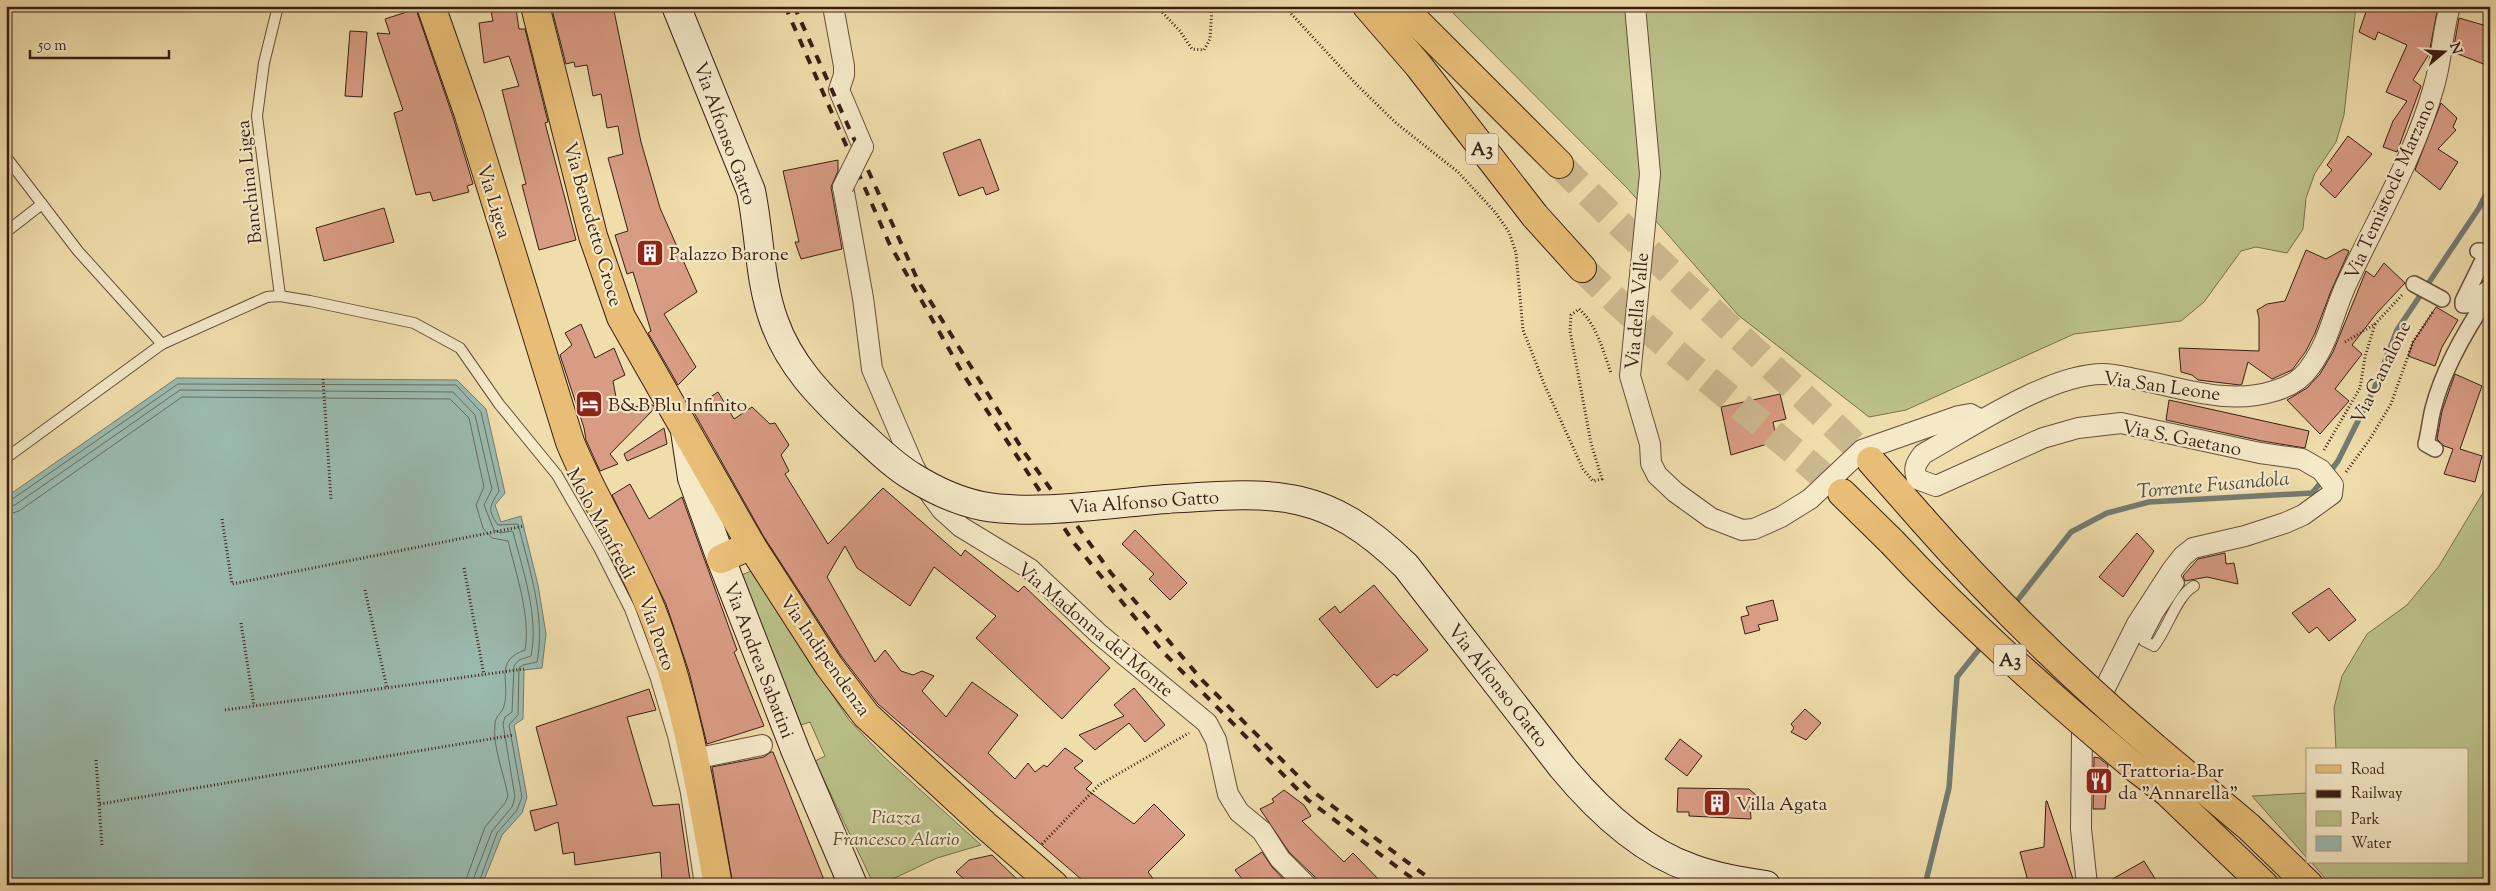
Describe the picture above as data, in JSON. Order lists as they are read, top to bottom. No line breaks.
{"streets":{"main road":["Via Alfonso Gatto","A3","Via Ligea","Via Benedetto Croce","Via Porto","Via Indipendenza","Via Andrea Sabatini"],"street":["Via Temistocle Marzano","Via della Valle","Via San Leone","Via S. Gaetano","Via Madonna del Monte"],"lane":["Banchina Ligea","Molo Manfredi"],"path":["Via Canalone"]},"crossings":[["Banchina Ligea","Molo Manfredi"],["Via Temistocle Marzano","Via San Leone"],["Via Ligea","Via Porto"],["Via Benedetto Croce","Via Indipendenza"],["Via Benedetto Croce","Via Andrea Sabatini"],["Via della Valle","Via San Leone"],["Via della Valle","Via S. Gaetano"],["Via Canalone","Via S. Gaetano"],["Via San Leone","Via S. Gaetano"],["Via Indipendenza","Via Andrea Sabatini"]],"water":["Torrente Fusandola"],"parks":["Piazza Francesco Alario"],"places":{"building":["Palazzo Barone","Villa Agata"],"hotel":["B&B Blu Infinito"],"restaurant":["Trattoria-Bar da \"Annarella\""]},"legend":["Road","Railway","Park","Water"],"scale_bar":"50 m","north":"right"}
